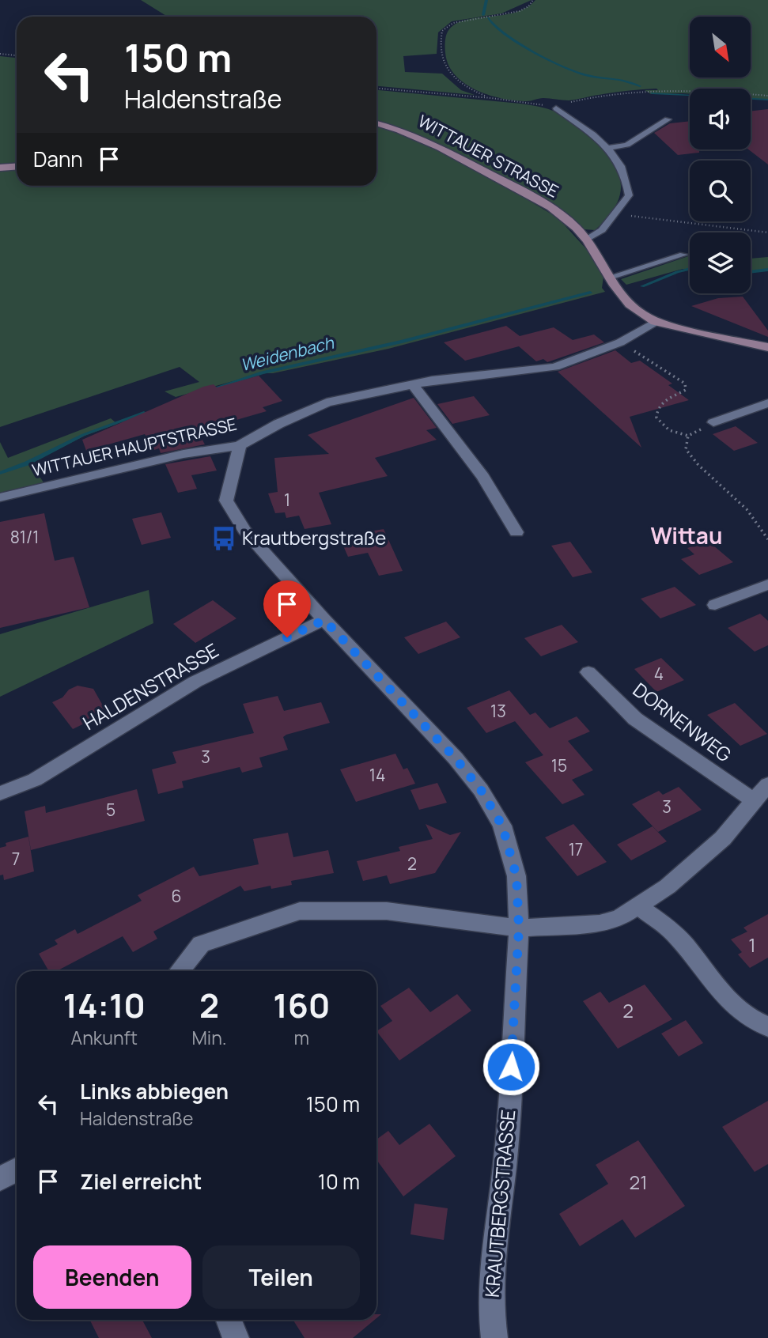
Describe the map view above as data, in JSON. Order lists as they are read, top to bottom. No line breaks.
{"streets":{"street":["WITTAUER STRASSE","WITTAUER HAUPTSTRASSE","HALDENSTRASSE","DORNENWEG","KRAUTBERGSTRASSE"]},"crossings":[["WITTAUER STRASSE","WITTAUER HAUPTSTRASSE"],["WITTAUER HAUPTSTRASSE","KRAUTBERGSTRASSE"],["HALDENSTRASSE","KRAUTBERGSTRASSE"]],"districts":["Wittau"],"water":["Weidenbach"],"places":{"bus stop":["Krautbergstraße"]},"house_numbers":["1","81/1","4","13","3","15","14","3","5","17","7","2","6","1","2","21"],"north":"bottom right","page":{"turn":["150 m","Haldenstraße"],"then":"Dann","eta":["14:10","Ankunft","2","Min.","160","m"],"list":[{"name":"Links abbiegen","note":"Haldenstraße","value":"150 m"},{"name":"Ziel erreicht","value":"10 m"}],"buttons":["Beenden","Teilen"]}}
